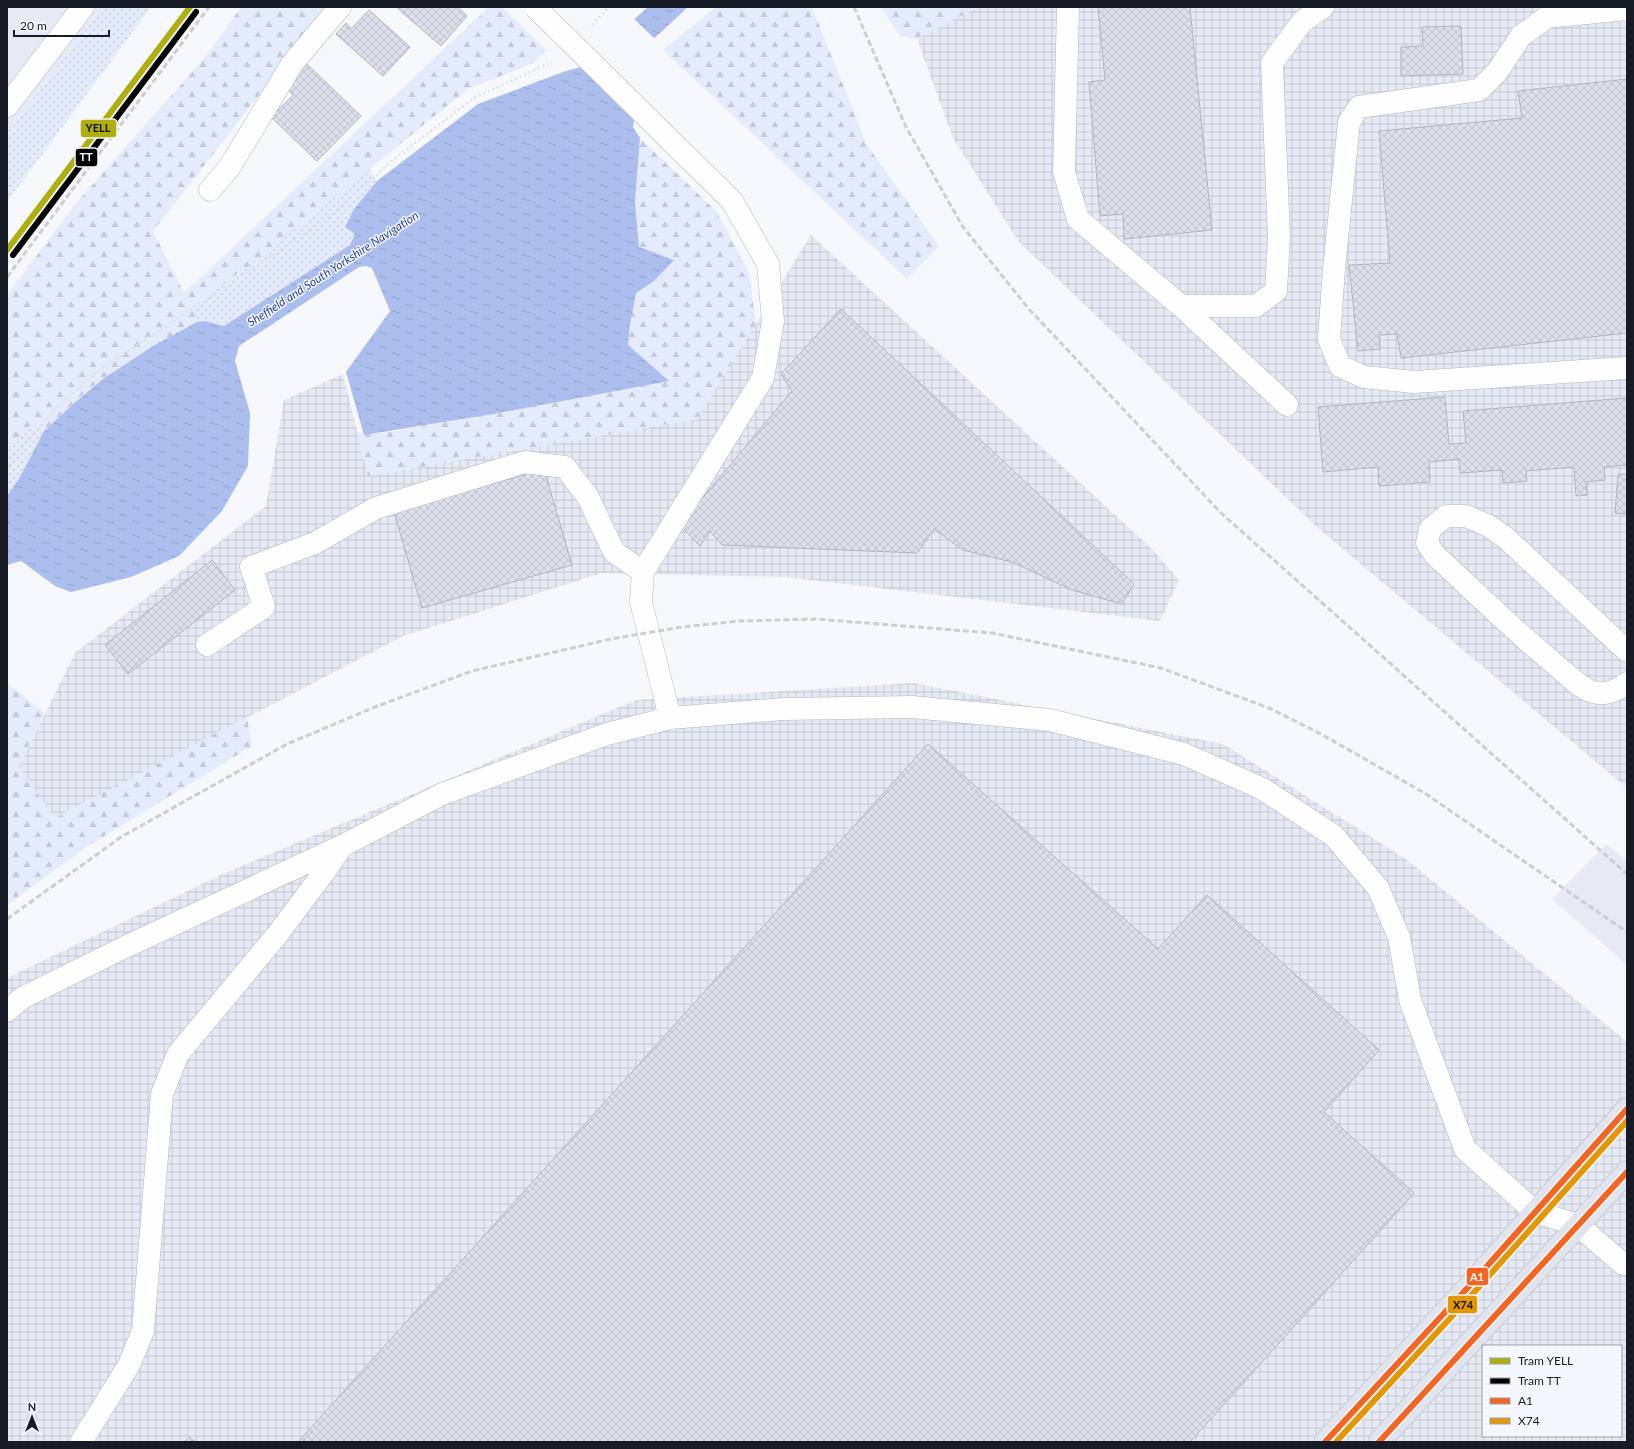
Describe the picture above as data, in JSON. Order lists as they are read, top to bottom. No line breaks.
{"water":["Sheffield and South Yorkshire Navigation"],"lines":["tram line YELL","tram line TT","transit line A1","transit line X74"],"legend":["Tram YELL","Tram TT","A1","X74"],"scale_bar":"20 m","north":"top"}
